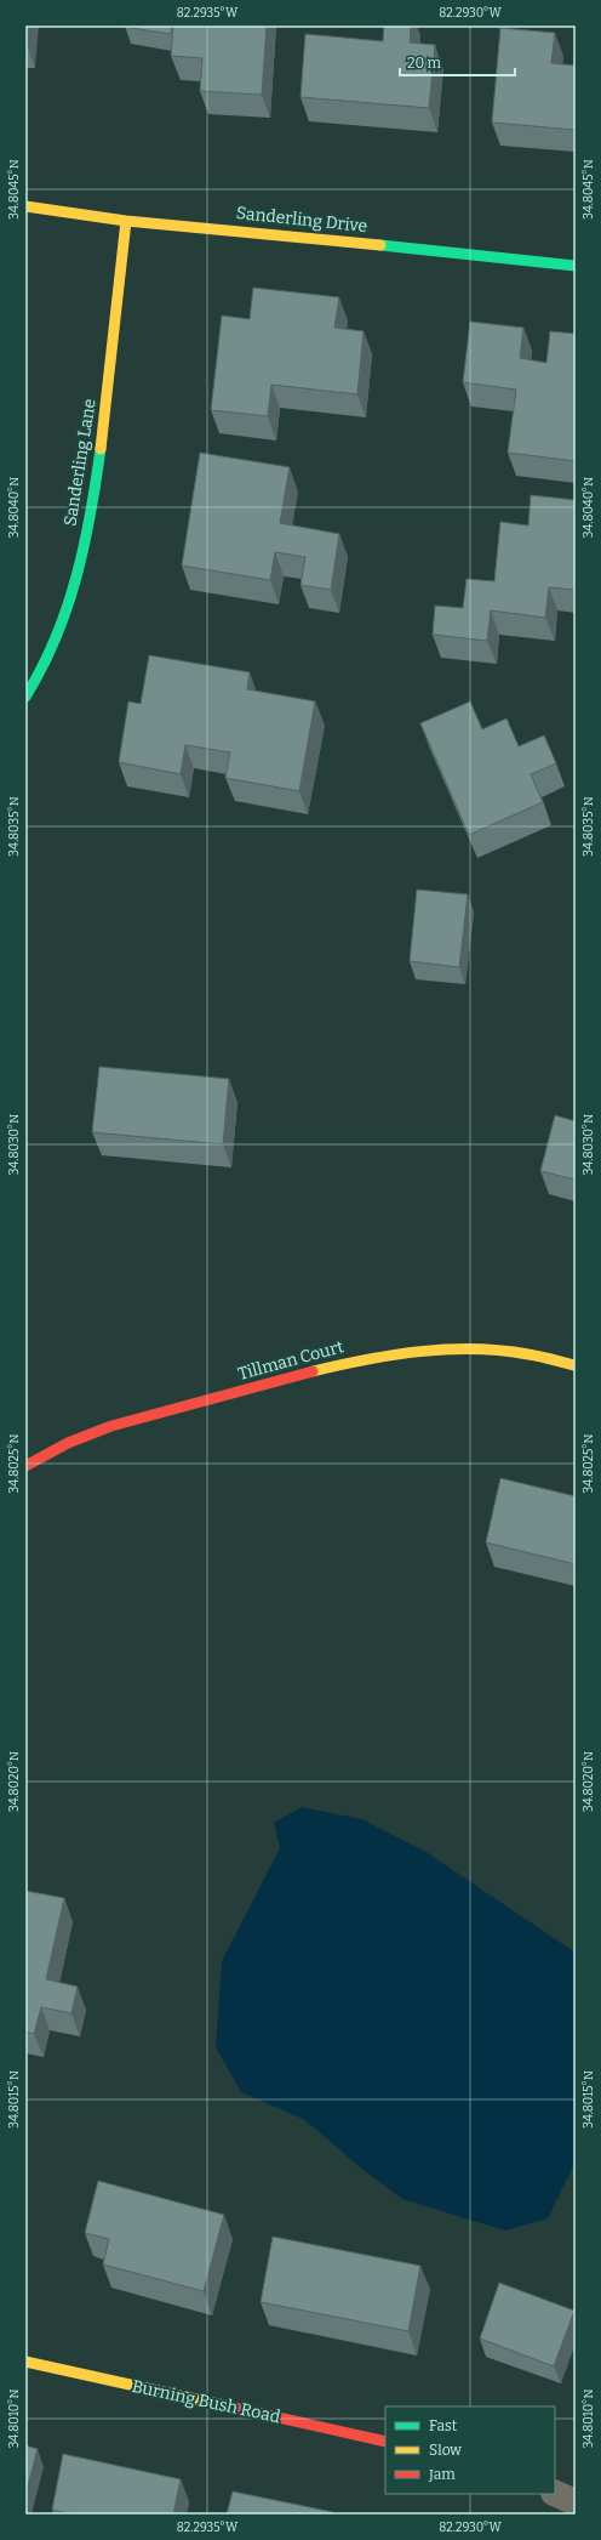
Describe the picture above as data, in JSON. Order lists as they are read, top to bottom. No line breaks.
{"streets":{"street":["Sanderling Drive","Sanderling Lane","Tillman Court","Burning Bush Road"]},"crossings":[["Sanderling Drive","Sanderling Lane"]],"legend":["Fast","Slow","Jam"],"scale_bar":"20 m","coordinates":["82.2935°W","82.2930°W","34.8045°N","34.8040°N","34.8035°N","34.8030°N","34.8025°N","34.8020°N","34.8015°N","34.8010°N"]}
